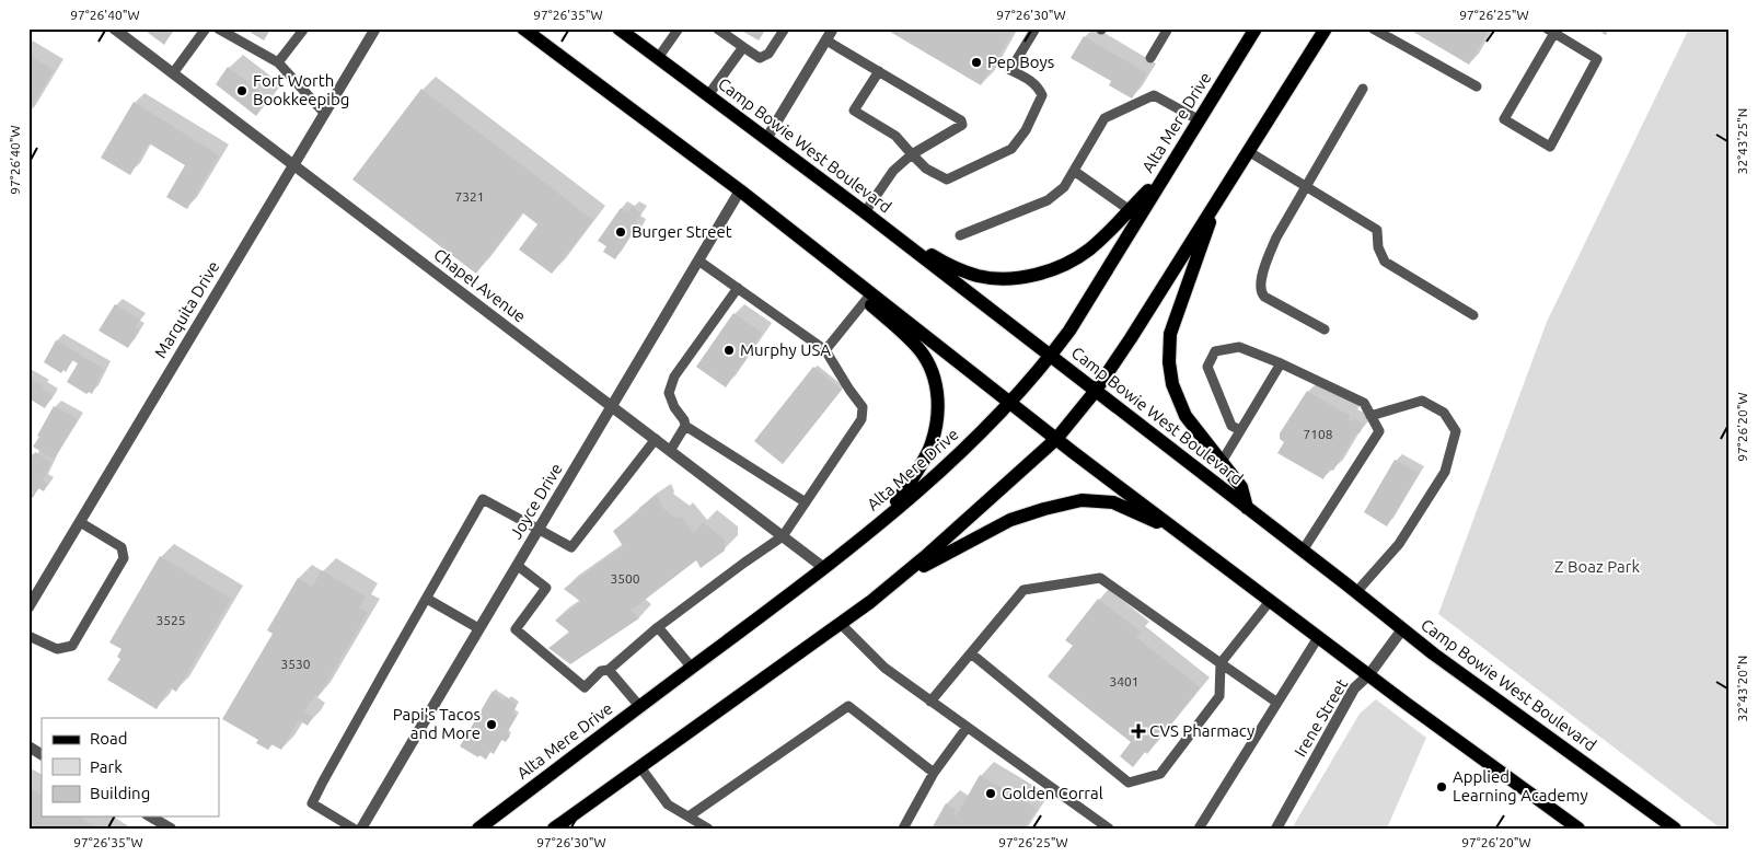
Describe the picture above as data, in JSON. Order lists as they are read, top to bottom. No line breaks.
{"streets":{"main road":["Alta Mere Drive","Camp Bowie West Boulevard"],"street":["Chapel Avenue","Marquita Drive","Joyce Drive","Irene Street"]},"crossings":[["Alta Mere Drive","Camp Bowie West Boulevard"],["Alta Mere Drive","Chapel Avenue"],["Camp Bowie West Boulevard","Irene Street"],["Chapel Avenue","Marquita Drive"],["Chapel Avenue","Joyce Drive"]],"parks":["Z Boaz Park"],"places":{"other":["Pep Boys","Fort Worth Bookkeepibg","Burger Street","Murphy USA","Papi's Tacos and More","Applied Learning Academy","Golden Corral"],"health":["CVS Pharmacy"]},"house_numbers":["7321","7108","3500","3525","3530","3401"],"legend":["Road","Park","Building"],"coordinates":["97°26'40\"W","97°26'35\"W","97°26'30\"W","97°26'25\"W","32°43'25\"N","97°26'20\"W","32°43'20\"N"]}
